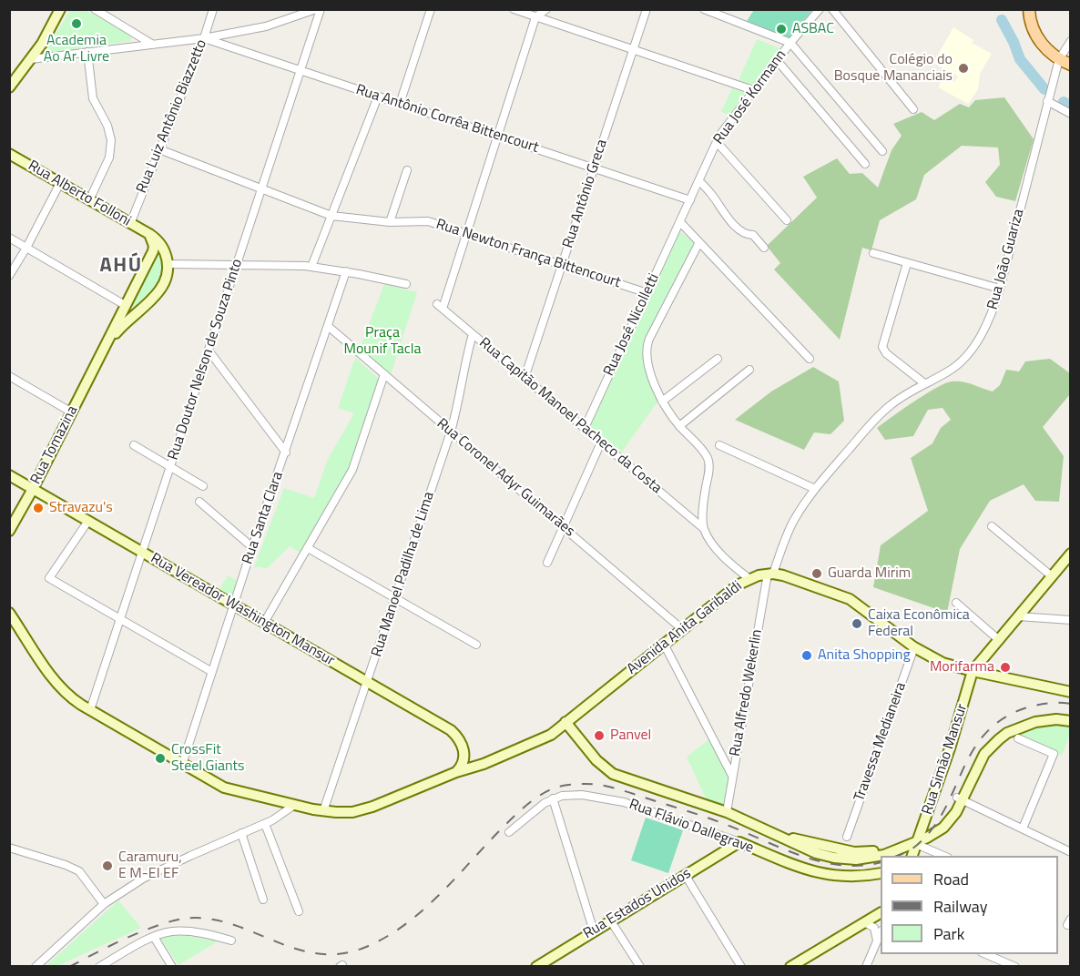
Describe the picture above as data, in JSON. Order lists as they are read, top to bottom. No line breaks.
{"streets":{"main road":["Rua Alberto Folloni","Rua Tomazina","Rua Vereador Washington Mansur","Avenida Anita Garibaldi","Rua Simão Mansur","Rua Flávio Dallegrave","Rua Estados Unidos"],"street":["Rua José Kormann","Rua Luiz Antônio Biazzetto","Rua Antônio Corrêa Bittencourt","Rua Antônio Greca","Rua Newton França Bittencourt","Rua João Guariza","Rua José Nicolletti","Rua Doutor Nelson de Souza Pinto","Rua Capitão Manoel Pacheco da Costa","Rua Coronel Adyr Guimarães","Rua Santa Clara","Rua Manoel Padilha de Lima","Rua Alfredo Wekerlin","Travessa Medianeira"]},"crossings":[["Rua José Kormann","Rua Antônio Corrêa Bittencourt"],["Rua José Kormann","Rua José Nicolletti"],["Rua Luiz Antônio Biazzetto","Rua Antônio Corrêa Bittencourt"],["Rua Luiz Antônio Biazzetto","Rua Alberto Folloni"],["Rua Luiz Antônio Biazzetto","Rua Newton França Bittencourt"],["Rua Antônio Corrêa Bittencourt","Rua Antônio Greca"],["Rua Antônio Corrêa Bittencourt","Rua Doutor Nelson de Souza Pinto"],["Rua Alberto Folloni","Rua Tomazina"],["Rua Antônio Greca","Rua Newton França Bittencourt"],["Rua Antônio Greca","Rua Capitão Manoel Pacheco da Costa"],["Rua Newton França Bittencourt","Rua José Nicolletti"],["Rua Newton França Bittencourt","Rua Doutor Nelson de Souza Pinto"],["Rua Newton França Bittencourt","Rua Capitão Manoel Pacheco da Costa"],["Rua João Guariza","Avenida Anita Garibaldi"],["Rua João Guariza","Rua Alfredo Wekerlin"],["Rua José Nicolletti","Rua Capitão Manoel Pacheco da Costa"],["Rua Doutor Nelson de Souza Pinto","Rua Vereador Washington Mansur"],["Rua Doutor Nelson de Souza Pinto","Avenida Anita Garibaldi"],["Rua Capitão Manoel Pacheco da Costa","Rua Manoel Padilha de Lima"],["Rua Tomazina","Rua Vereador Washington Mansur"],["Rua Coronel Adyr Guimarães","Rua Santa Clara"],["Rua Coronel Adyr Guimarães","Rua Manoel Padilha de Lima"],["Rua Coronel Adyr Guimarães","Avenida Anita Garibaldi"],["Rua Santa Clara","Rua Vereador Washington Mansur"],["Rua Santa Clara","Avenida Anita Garibaldi"],["Rua Manoel Padilha de Lima","Rua Vereador Washington Mansur"],["Rua Manoel Padilha de Lima","Avenida Anita Garibaldi"],["Rua Vereador Washington Mansur","Avenida Anita Garibaldi"],["Avenida Anita Garibaldi","Rua Alfredo Wekerlin"],["Avenida Anita Garibaldi","Rua Flávio Dallegrave"],["Rua Alfredo Wekerlin","Rua Flávio Dallegrave"],["Rua Simão Mansur","Rua Flávio Dallegrave"],["Rua Flávio Dallegrave","Rua Estados Unidos"]],"districts":["AHÚ"],"parks":["Praça Mounif Tacla"],"places":["Academia Ao Ar Livre","ASBAC","Colégio do Bosque Mananciais","Stravazu's","Guarda Mirim","Caixa Econômica Federal","Anita Shopping","Morifarma","Panvel","CrossFit Steel Giants","Caramuru, E M-EI EF"],"legend":["Road","Railway","Park"]}
